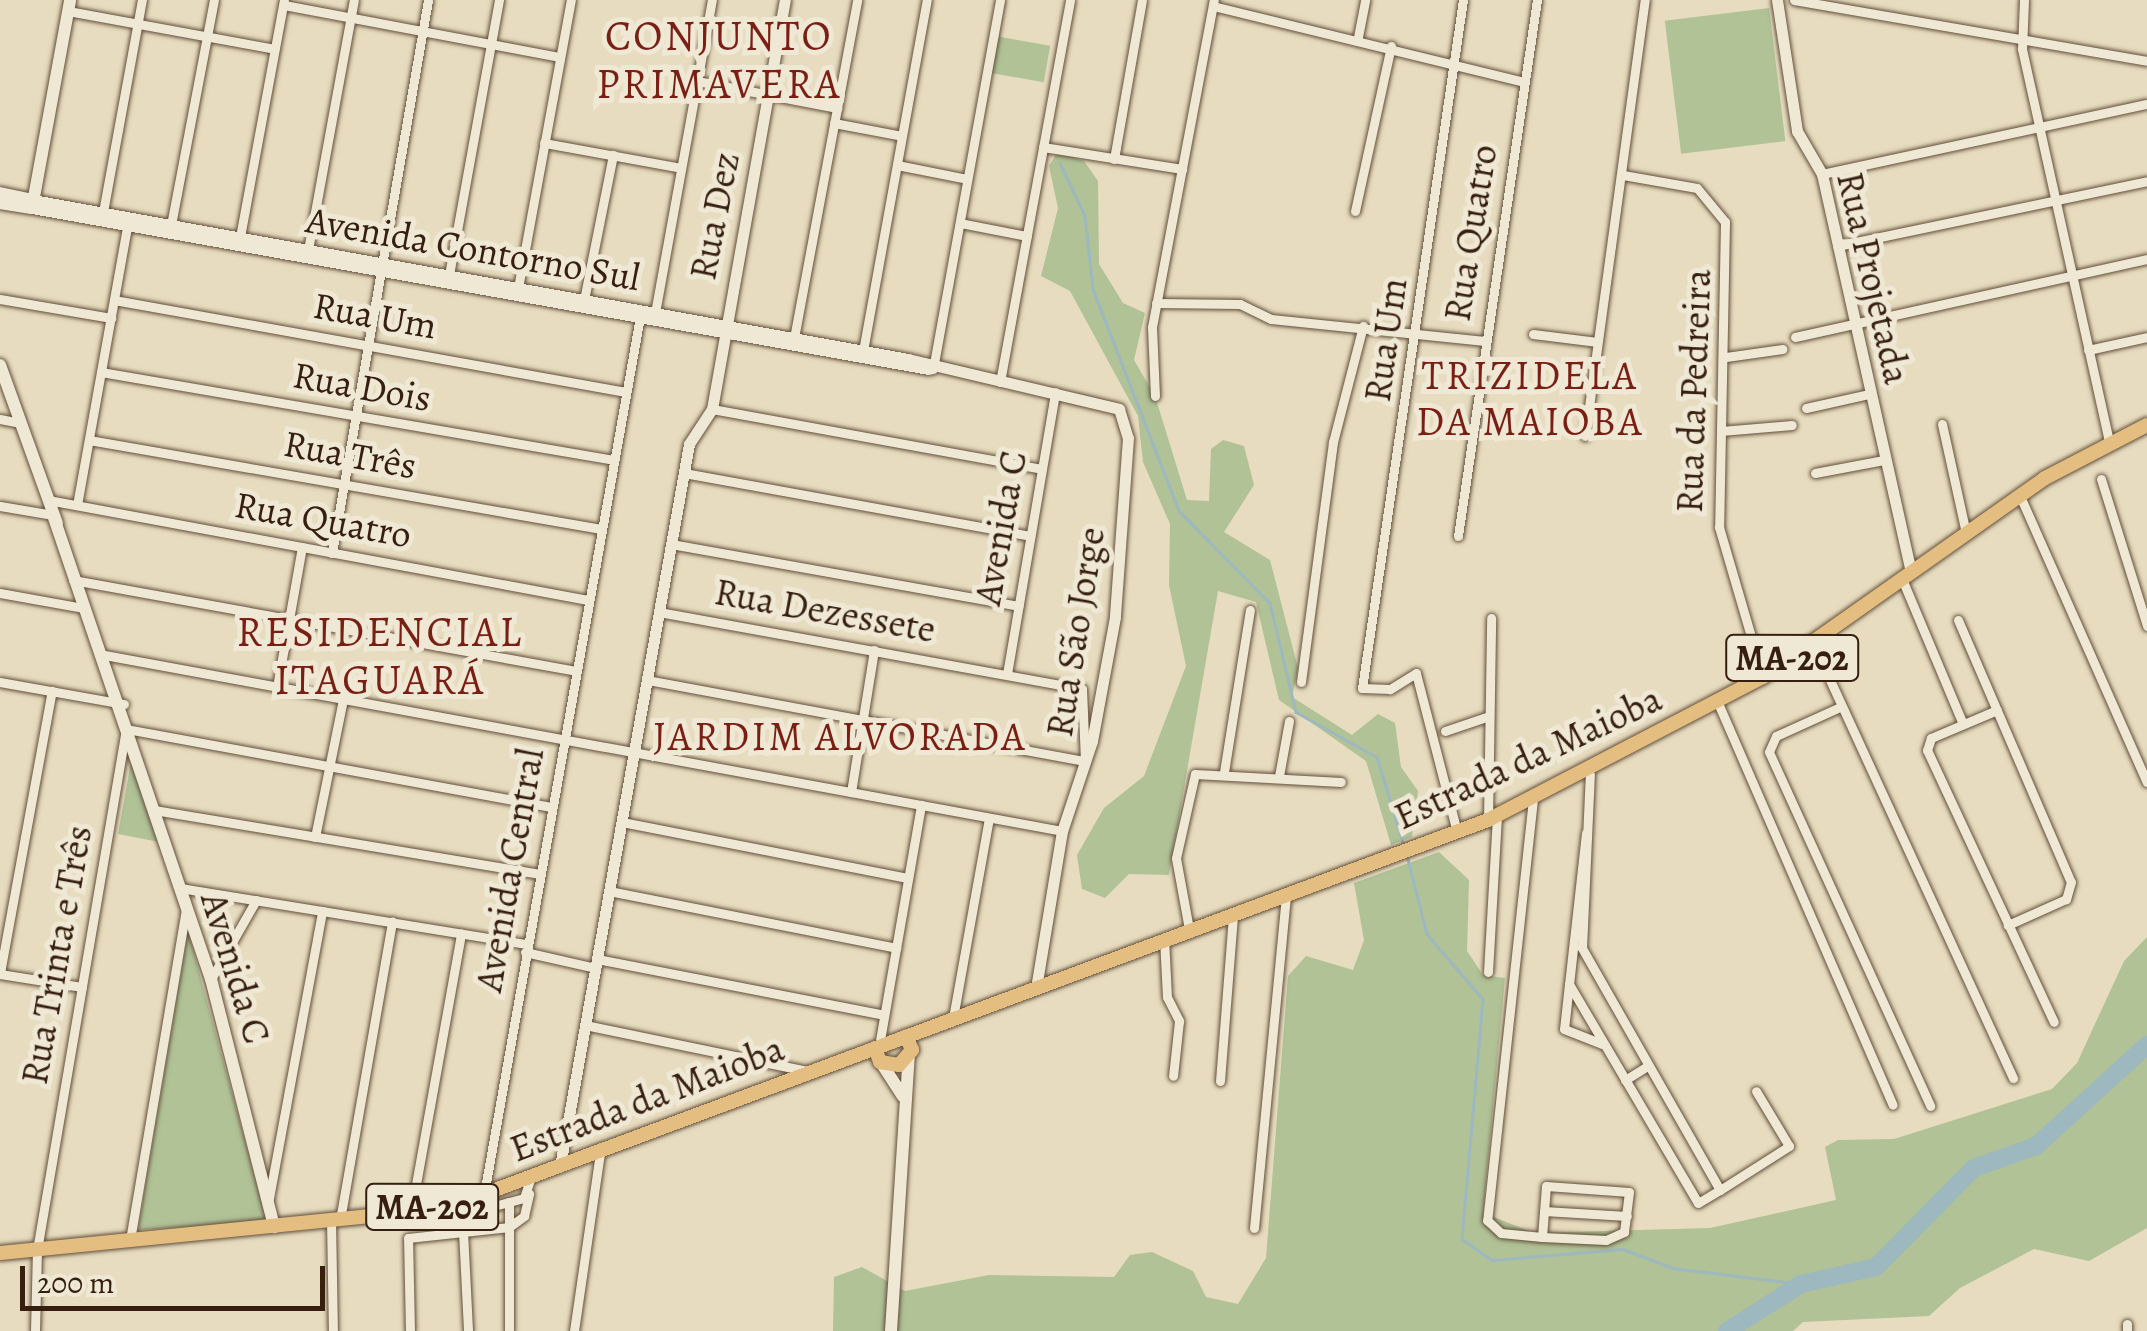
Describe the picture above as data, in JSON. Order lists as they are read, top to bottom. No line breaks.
{"streets":{"main road":["Avenida Contorno Sul","Avenida C","MA-202","Estrada da Maioba"],"street":["Rua Dez","Rua Quatro","Rua Projetada","Rua Um","Rua Dois","Rua da Pedreira","Rua Três","Rua Dezessete","Rua São Jorge","Avenida Central","Rua Trinta e Três"]},"crossings":[["Rua Dez","Avenida Contorno Sul"],["Rua Quatro","Avenida C"],["Rua Quatro","Avenida Central"],["Avenida Contorno Sul","Avenida C"],["Avenida Contorno Sul","Rua São Jorge"],["Avenida Contorno Sul","Avenida Central"],["Rua Projetada","Estrada da Maioba"],["Rua Um","Estrada da Maioba"],["Rua Um","Avenida Central"],["Rua Dois","Avenida Central"],["Rua da Pedreira","Estrada da Maioba"],["Rua Três","Avenida Central"],["Avenida C","Rua Dezessete"],["Avenida C","Rua São Jorge"],["Avenida C","Estrada da Maioba"],["Avenida C","Rua Trinta e Três"],["Rua Dezessete","Rua São Jorge"],["Rua São Jorge","Estrada da Maioba"],["MA-202","Estrada da Maioba"],["Estrada da Maioba","Avenida Central"],["Estrada da Maioba","Rua Trinta e Três"]],"districts":["CONJUNTO PRIMAVERA","TRIZIDELA DA MAIOBA","RESIDENCIAL ITAGUARÁ","JARDIM ALVORADA"],"scale_bar":"200 m"}
